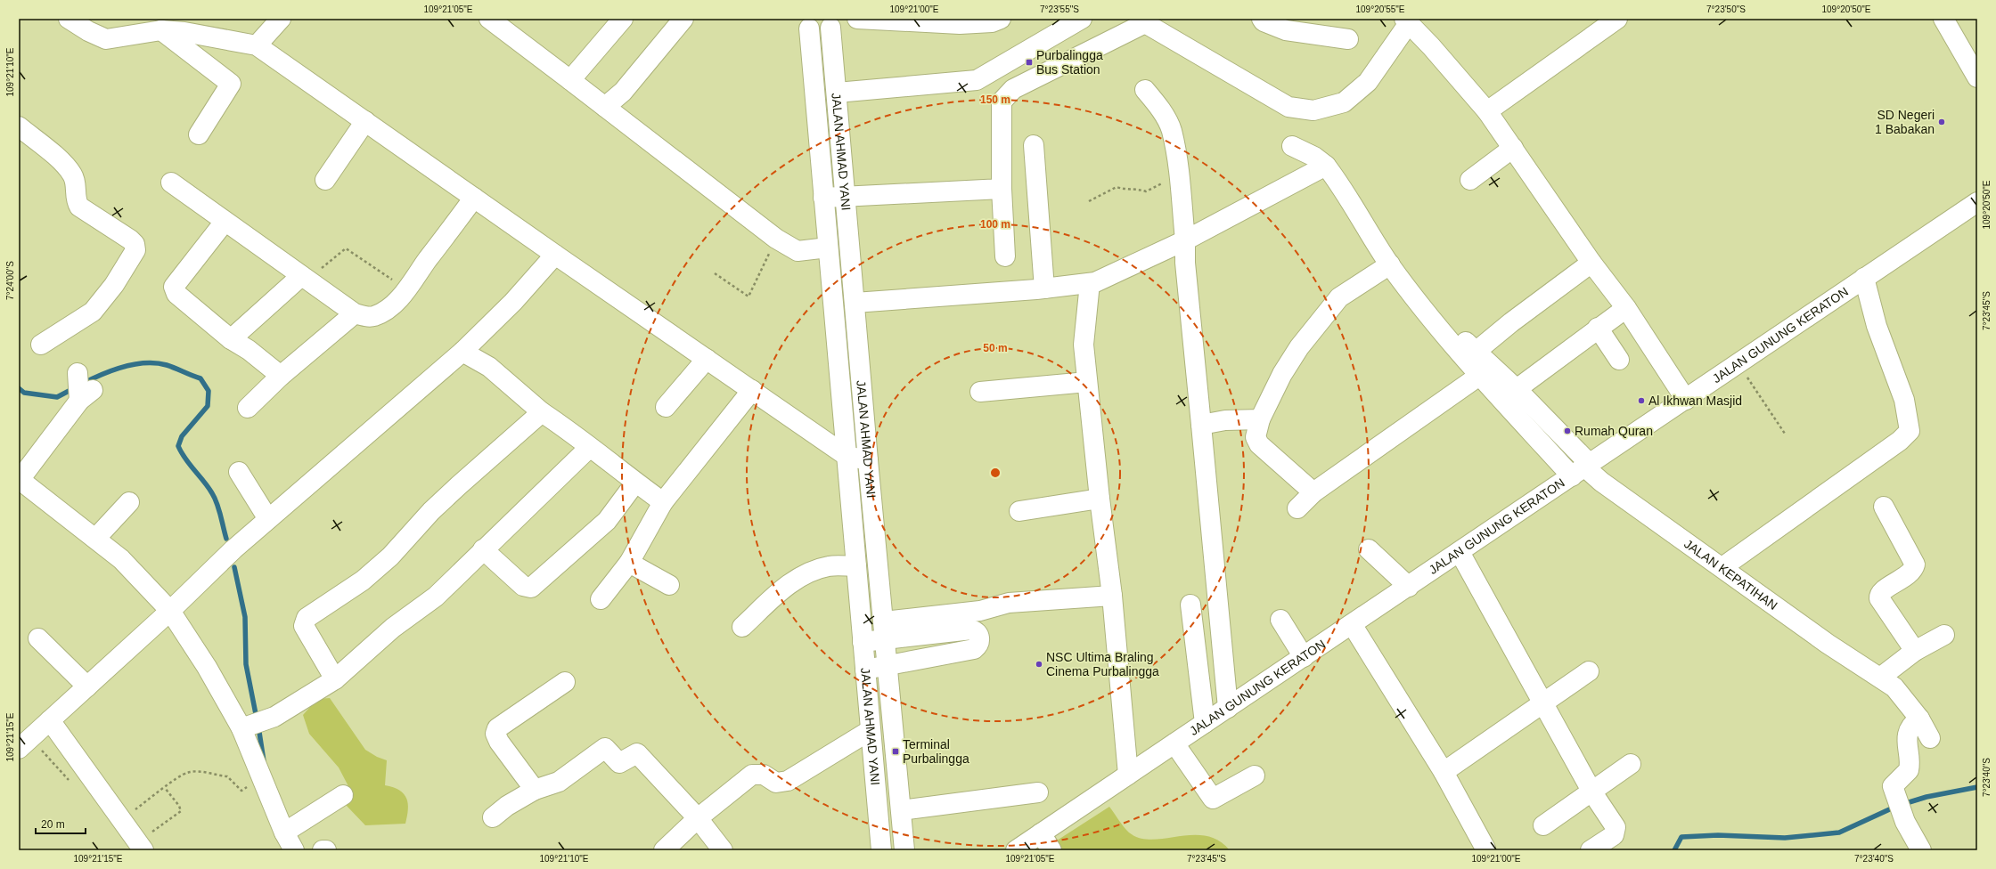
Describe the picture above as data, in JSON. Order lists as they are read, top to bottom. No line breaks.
{"streets":{"street":["JALAN AHMAD YANI","JALAN GUNUNG KERATON","JALAN KEPATIHAN"]},"crossings":[["JALAN GUNUNG KERATON","JALAN KEPATIHAN"]],"places":{"transit":["Purbalingga Bus Station","Terminal Purbalingga"],"other":["SD Negeri 1 Babakan","Al Ikhwan Masjid","Rumah Quran","NSC Ultima Braling Cinema Purbalingga"]},"scale_bar":"20 m","coordinates":["109°21'05\"E","109°21'00\"E","7°23'55\"S","109°20'55\"E","7°23'50\"S","109°20'50\"E","109°21'10\"E","7°24'00\"S","7°23'45\"S","109°21'15\"E","7°23'40\"S"],"rings":["150 m","100 m","50 m"]}
